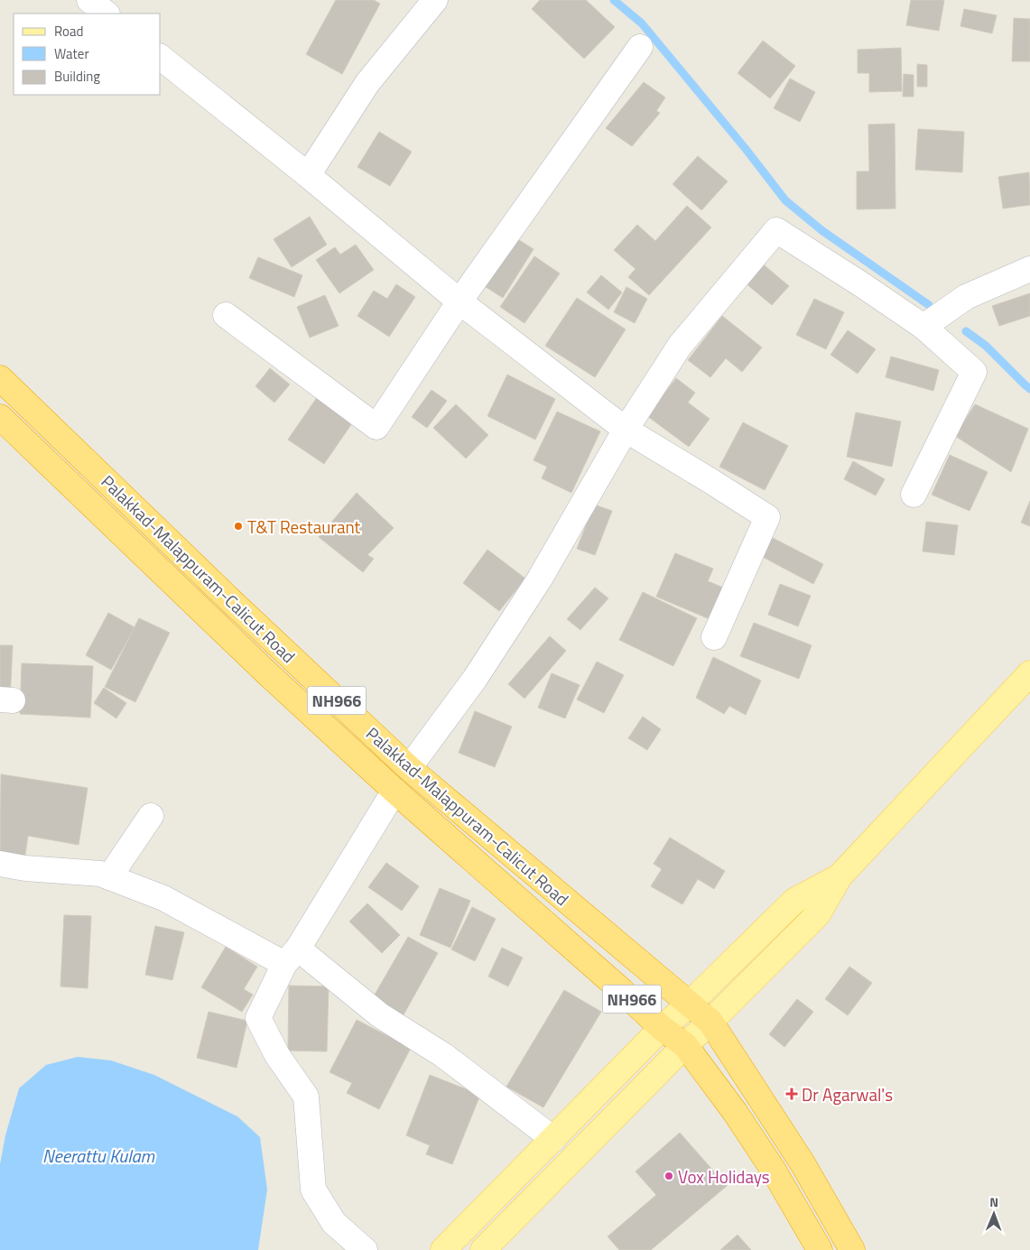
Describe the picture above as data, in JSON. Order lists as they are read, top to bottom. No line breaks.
{"streets":{"highway":["Palakkad-Malappuram-Calicut Road","NH966"]},"water":["Neerattu Kulam"],"places":{"other":["T&T Restaurant","Vox Holidays"],"health":["Dr Agarwal's"]},"legend":["Road","Water","Building"],"north":"top"}
